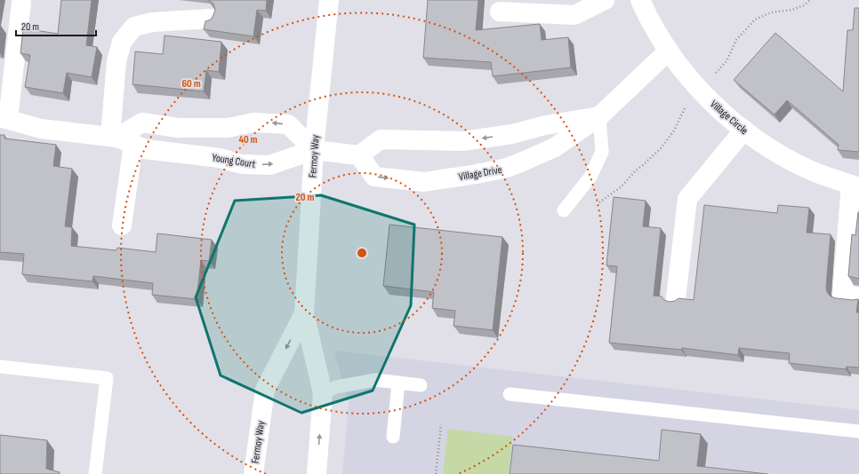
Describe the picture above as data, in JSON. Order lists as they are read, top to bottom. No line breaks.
{"streets":{"street":["Village Circle","Fermoy Way","Young Court","Village Drive"]},"crossings":[["Village Circle","Village Drive"],["Fermoy Way","Young Court"]],"scale_bar":"20 m","rings":["60 m","40 m","20 m"]}
